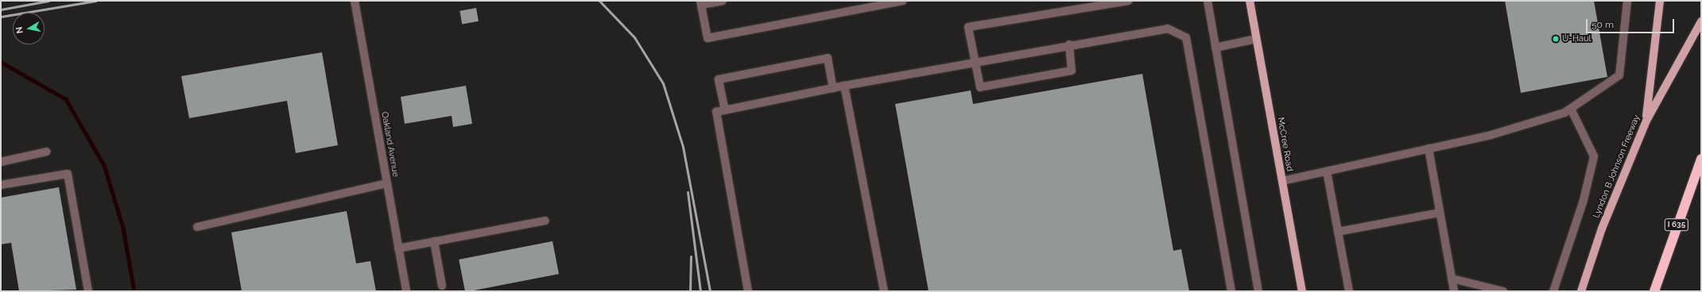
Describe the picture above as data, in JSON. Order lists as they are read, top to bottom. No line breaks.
{"streets":{"highway":["I 635"],"main road":["McCree Road","Lyndon B Johnson Freeway"],"street":["Oakland Avenue"]},"places":["U-Haul"],"scale_bar":"50 m","north":"left"}
